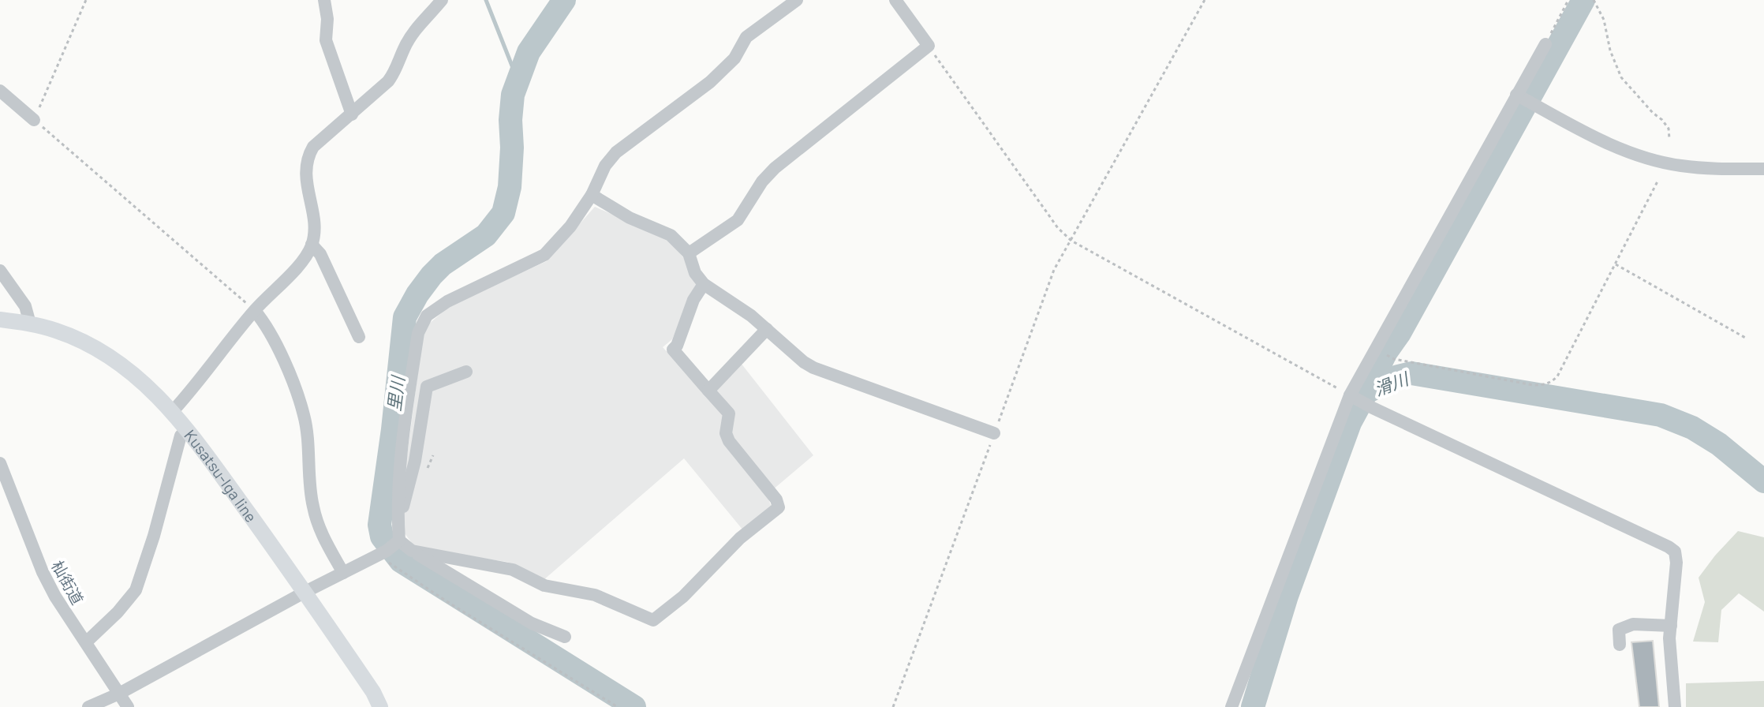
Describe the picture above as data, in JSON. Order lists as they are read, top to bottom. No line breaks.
{"streets":{"main road":["Kusatsu-Iga line"],"street":["杣街道"]},"water":["滑川","里川"]}
